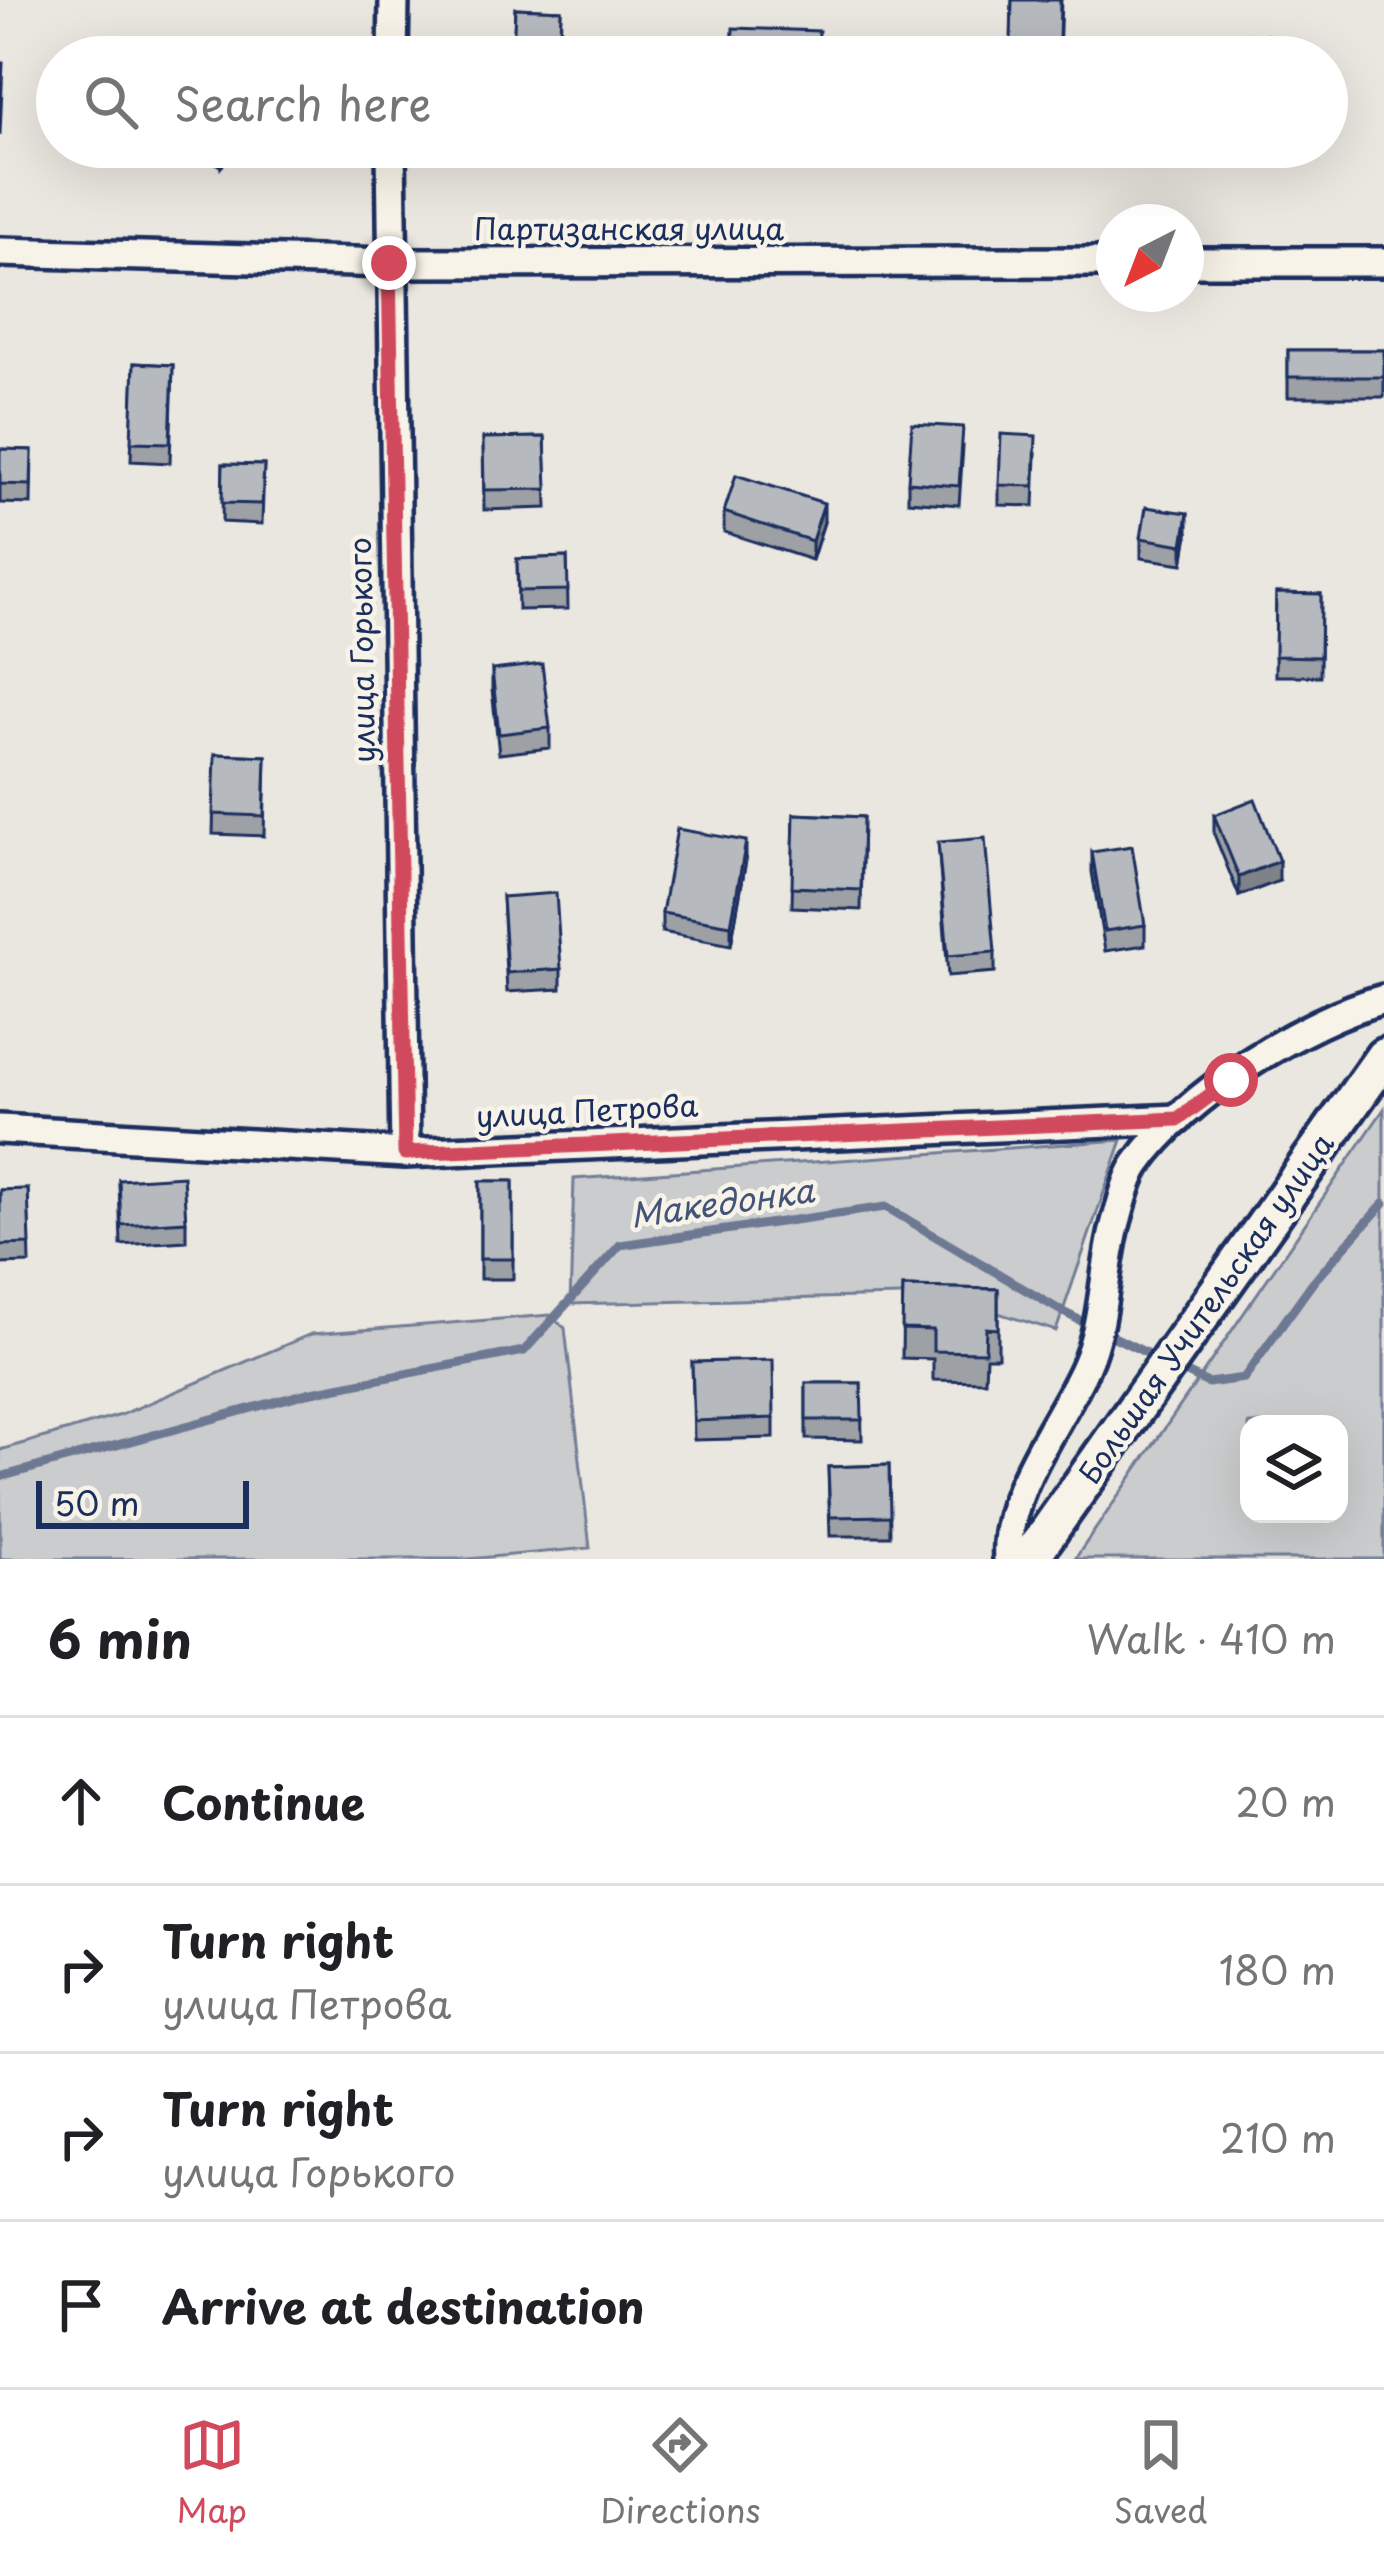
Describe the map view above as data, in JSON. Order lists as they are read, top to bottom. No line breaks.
{"streets":{"main road":["Большая Учительская улица"],"street":["Партизанская улица","улица Горького","улица Петрова"]},"crossings":[["Партизанская улица","улица Горького"],["улица Горького","улица Петрова"]],"water":["Македонка"],"scale_bar":"50 m","north":"bottom left","page":{"search":"Search here","scale":"50 m","heading":["6 min","Walk · 410 m"],"list":[["Continue","20 m"],["Turn right","улица Петрова","180 m"],["Turn right","улица Горького","210 m"],"Arrive at destination"],"nav":["Map","Directions","Saved"]}}
